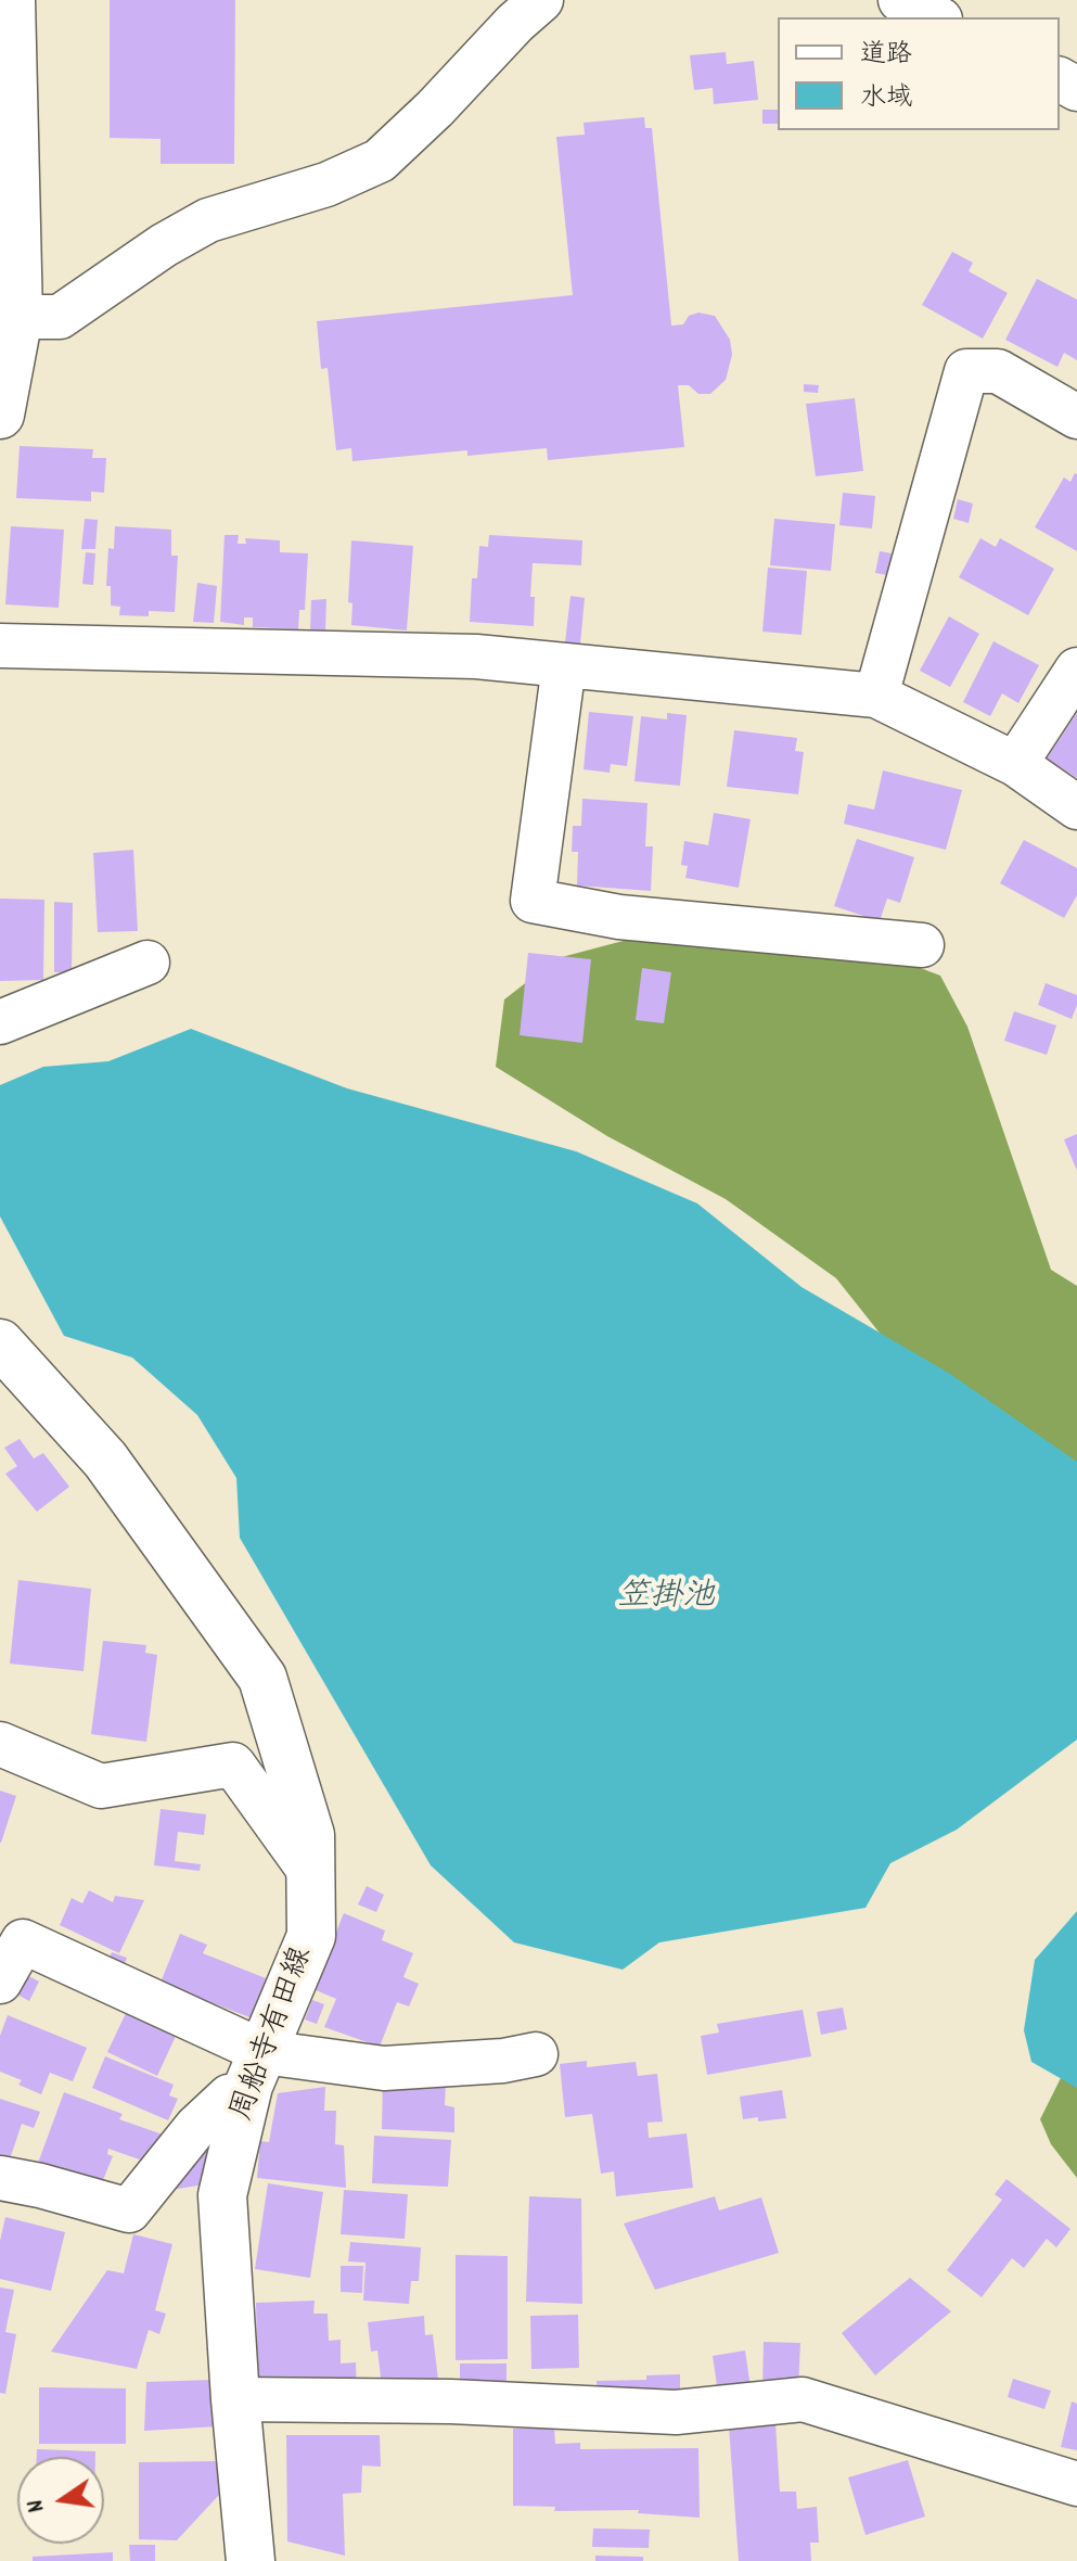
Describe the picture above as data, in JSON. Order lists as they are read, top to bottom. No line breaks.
{"streets":{"main road":["周船寺有田線"]},"water":["笠掛池"],"legend":["道路","水域"],"north":"left"}
